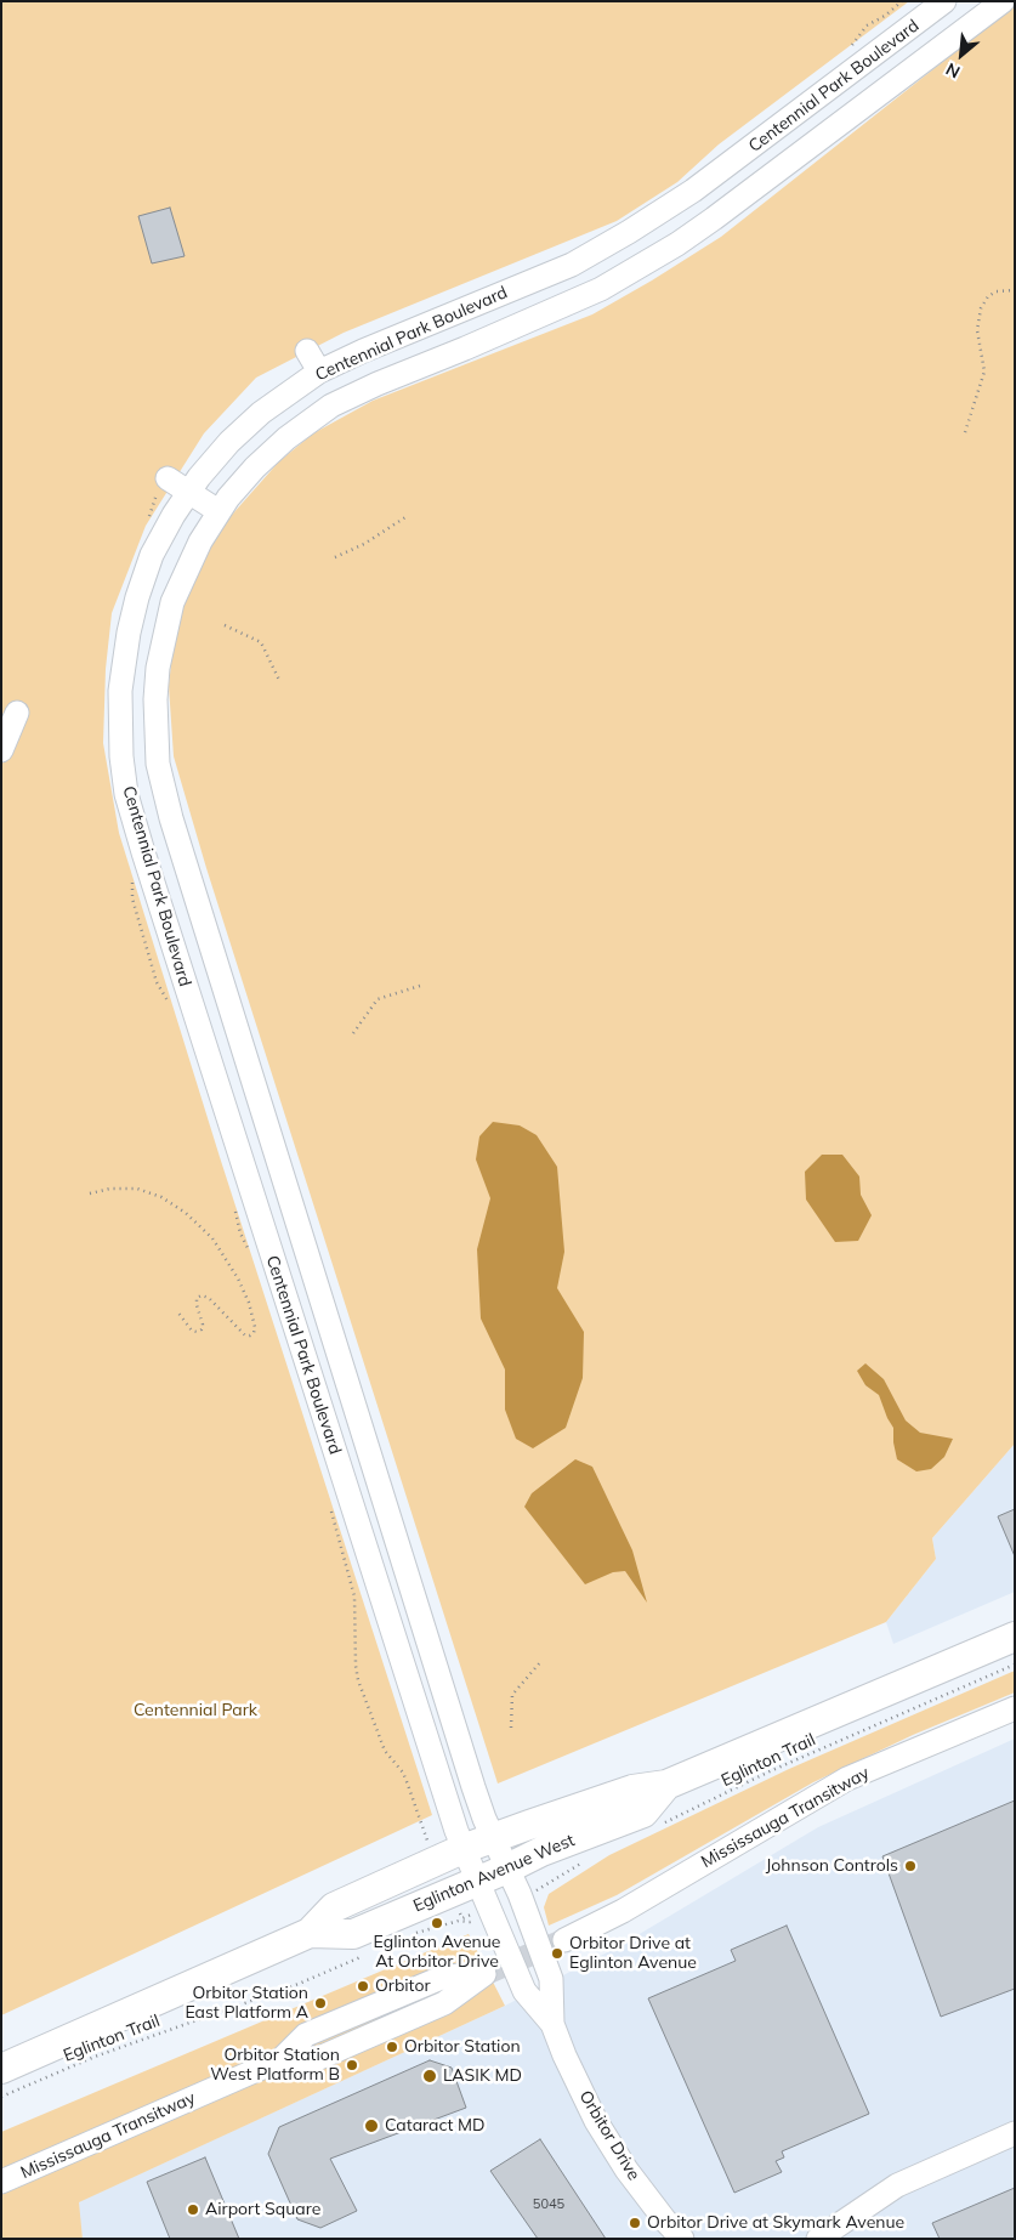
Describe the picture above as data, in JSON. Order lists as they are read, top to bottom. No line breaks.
{"streets":{"main road":["Eglinton Avenue West"],"street":["Centennial Park Boulevard","Mississauga Transitway","Orbitor Drive"],"path":["Eglinton Trail"]},"crossings":[["Centennial Park Boulevard","Eglinton Avenue West"],["Centennial Park Boulevard","Orbitor Drive"],["Eglinton Avenue West","Orbitor Drive"]],"parks":["Centennial Park"],"places":["Johnson Controls","Eglinton Avenue At Orbitor Drive","Orbitor Drive at Eglinton Avenue","Orbitor","Orbitor Station East Platform A","Orbitor Station","Orbitor Station West Platform B","LASIK MD","Cataract MD","Airport Square","Orbitor Drive at Skymark Avenue"],"house_numbers":["5045"],"north":"bottom left"}
